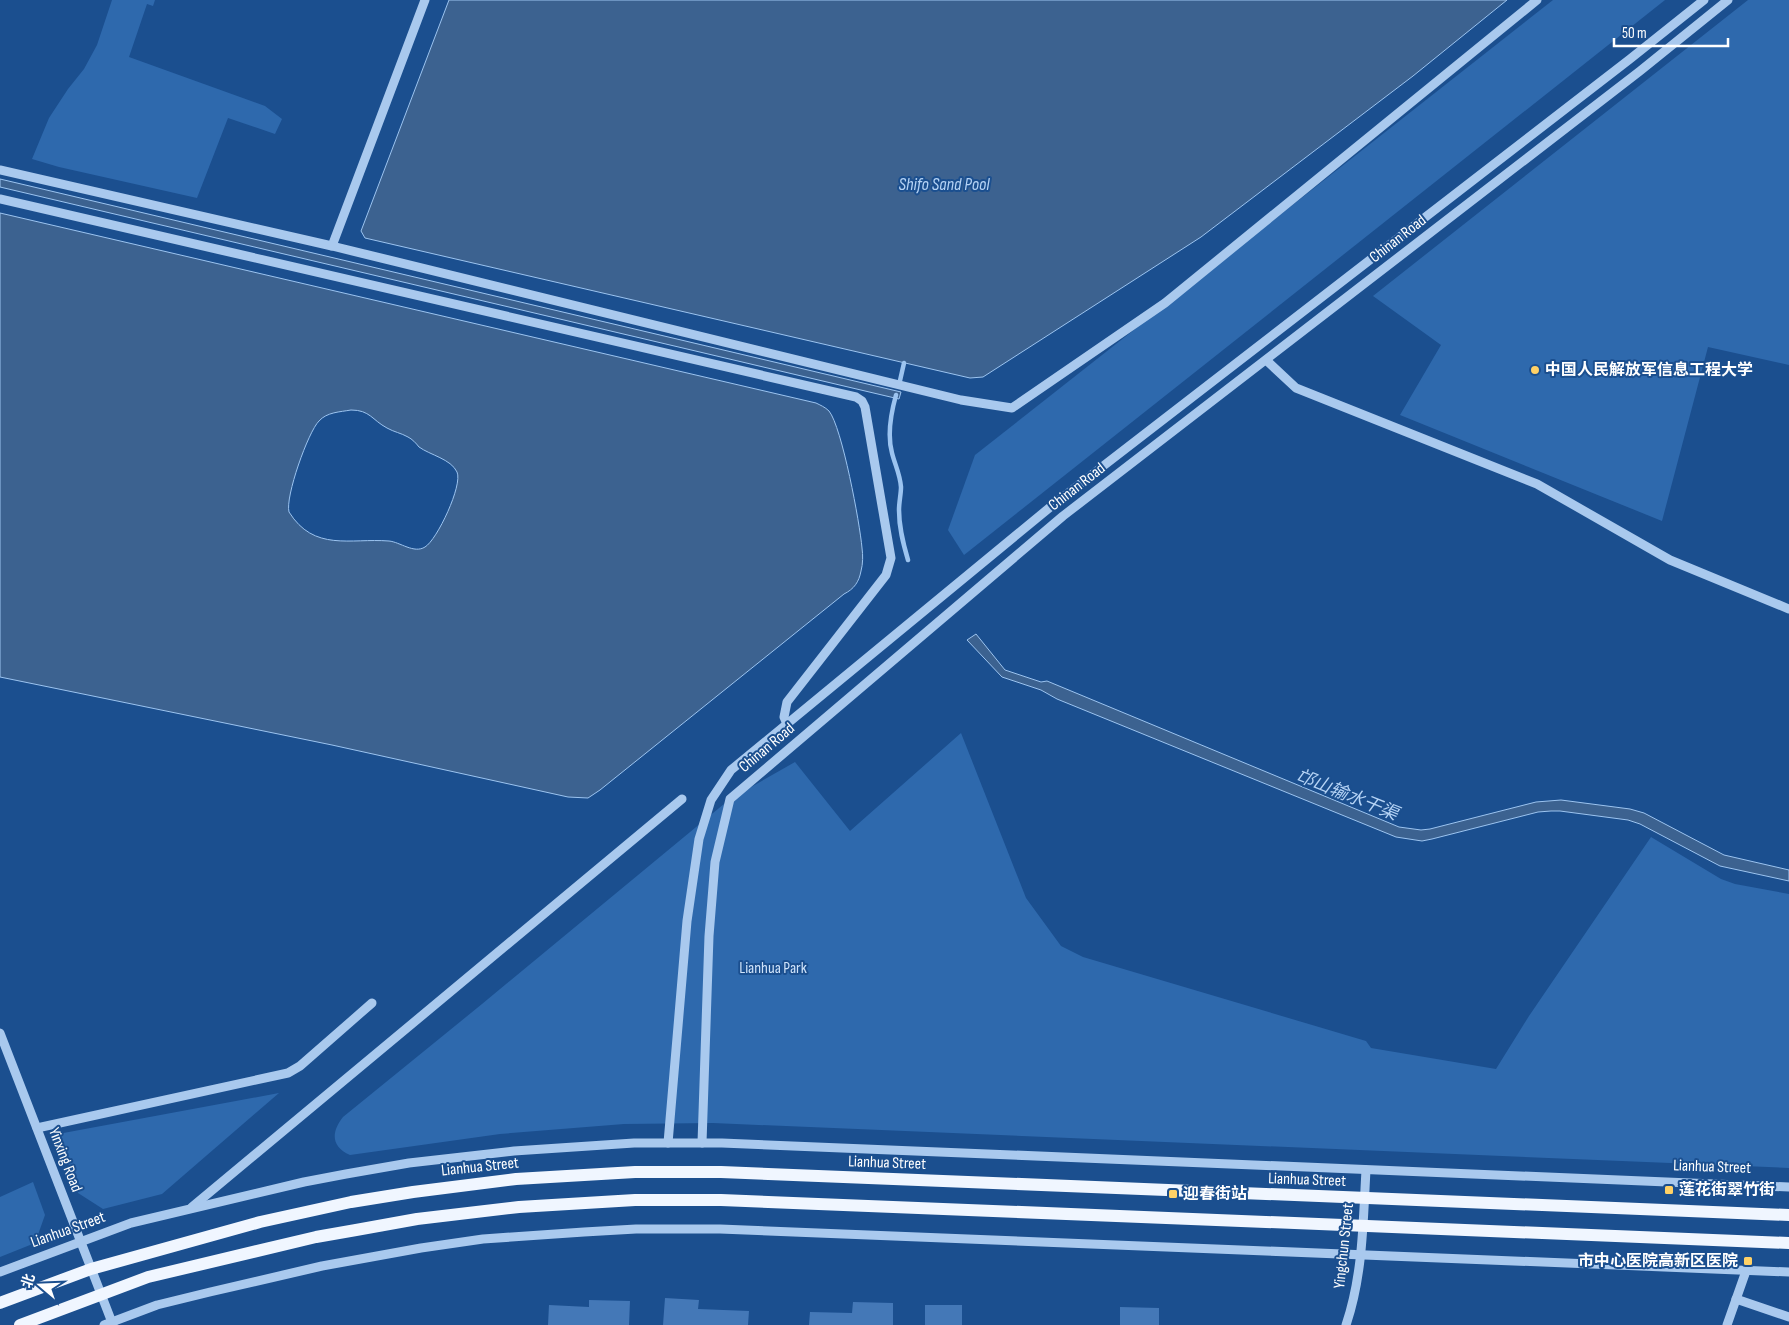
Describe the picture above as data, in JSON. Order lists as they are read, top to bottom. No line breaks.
{"streets":{"main road":["Lianhua Street"],"street":["Chinan Road","Yinxing Road","Yingchun Street"]},"crossings":[["Chinan Road","Lianhua Street"],["Yinxing Road","Lianhua Street"],["Lianhua Street","Yingchun Street"]],"water":["Shifo Sand Pool","邙山输水干渠"],"parks":["Lianhua Park"],"places":{"other":["中国人民解放军信息工程大学"],"transit":["莲花街翠竹街","迎春街站","市中心医院高新区医院"]},"scale_bar":"50 m","north":"left"}
